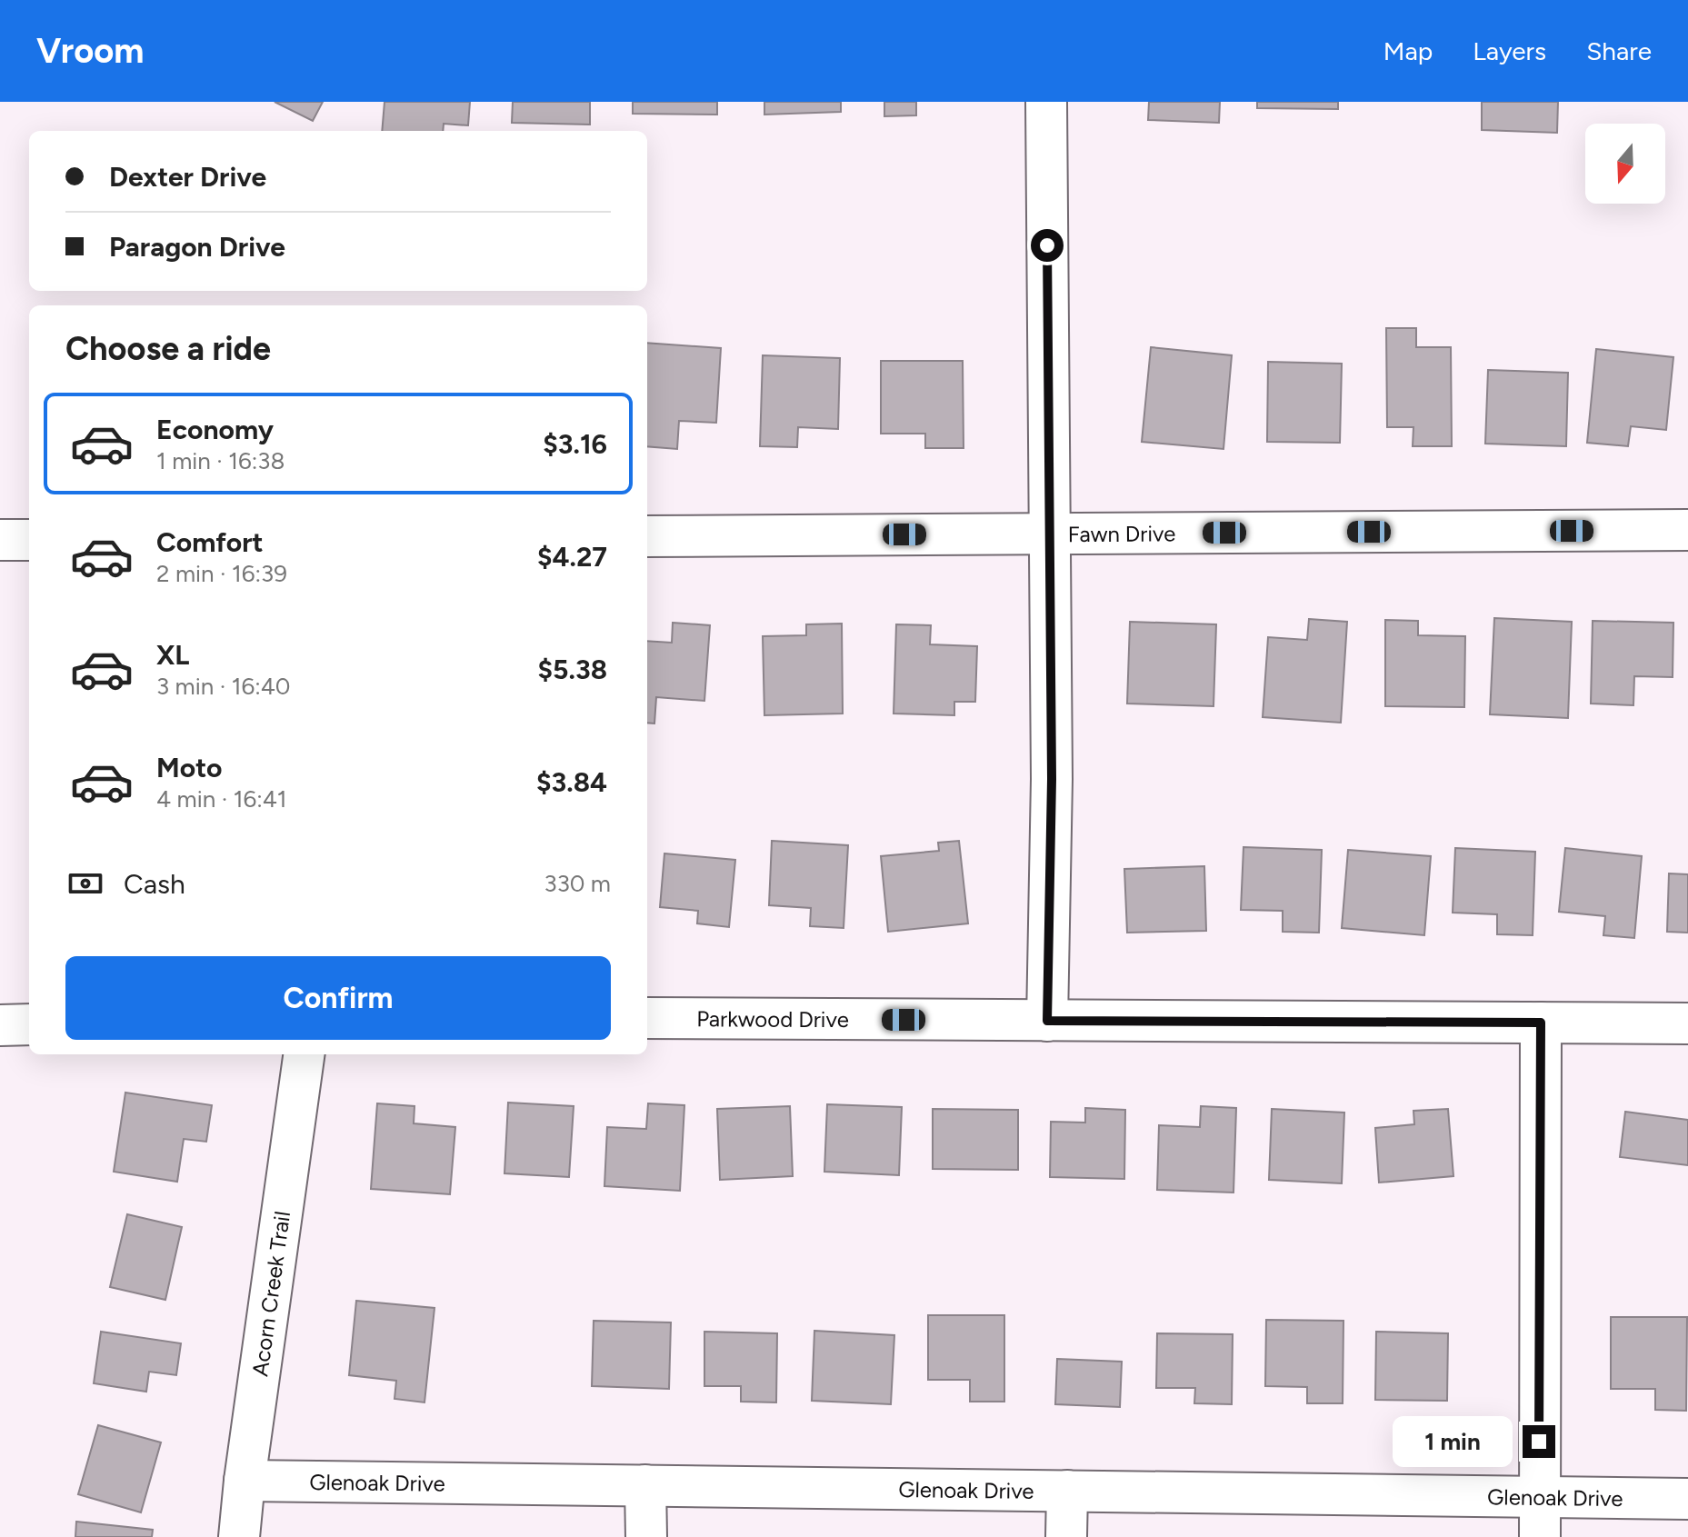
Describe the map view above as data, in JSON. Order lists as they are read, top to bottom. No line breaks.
{"streets":{"street":["Fawn Drive","Parkwood Drive","Acorn Creek Trail","Glenoak Drive"]},"crossings":[["Acorn Creek Trail","Glenoak Drive"]],"north":"bottom","page":{"header":"Vroom","nav":["Map","Layers","Share"],"banner":["Dexter Drive","Paragon Drive"],"heading":"Choose a ride","list":[{"name":"Economy","note":"1 min · 16:38","value":"$3.16"},{"name":"Comfort","note":"2 min · 16:39","value":"$4.27"},{"name":"XL","note":"3 min · 16:40","value":"$5.38"},{"name":"Moto","note":"4 min · 16:41","value":"$3.84"}],"pay":["Cash","330 m"],"buttons":"Confirm","bubble":"1 min"}}
